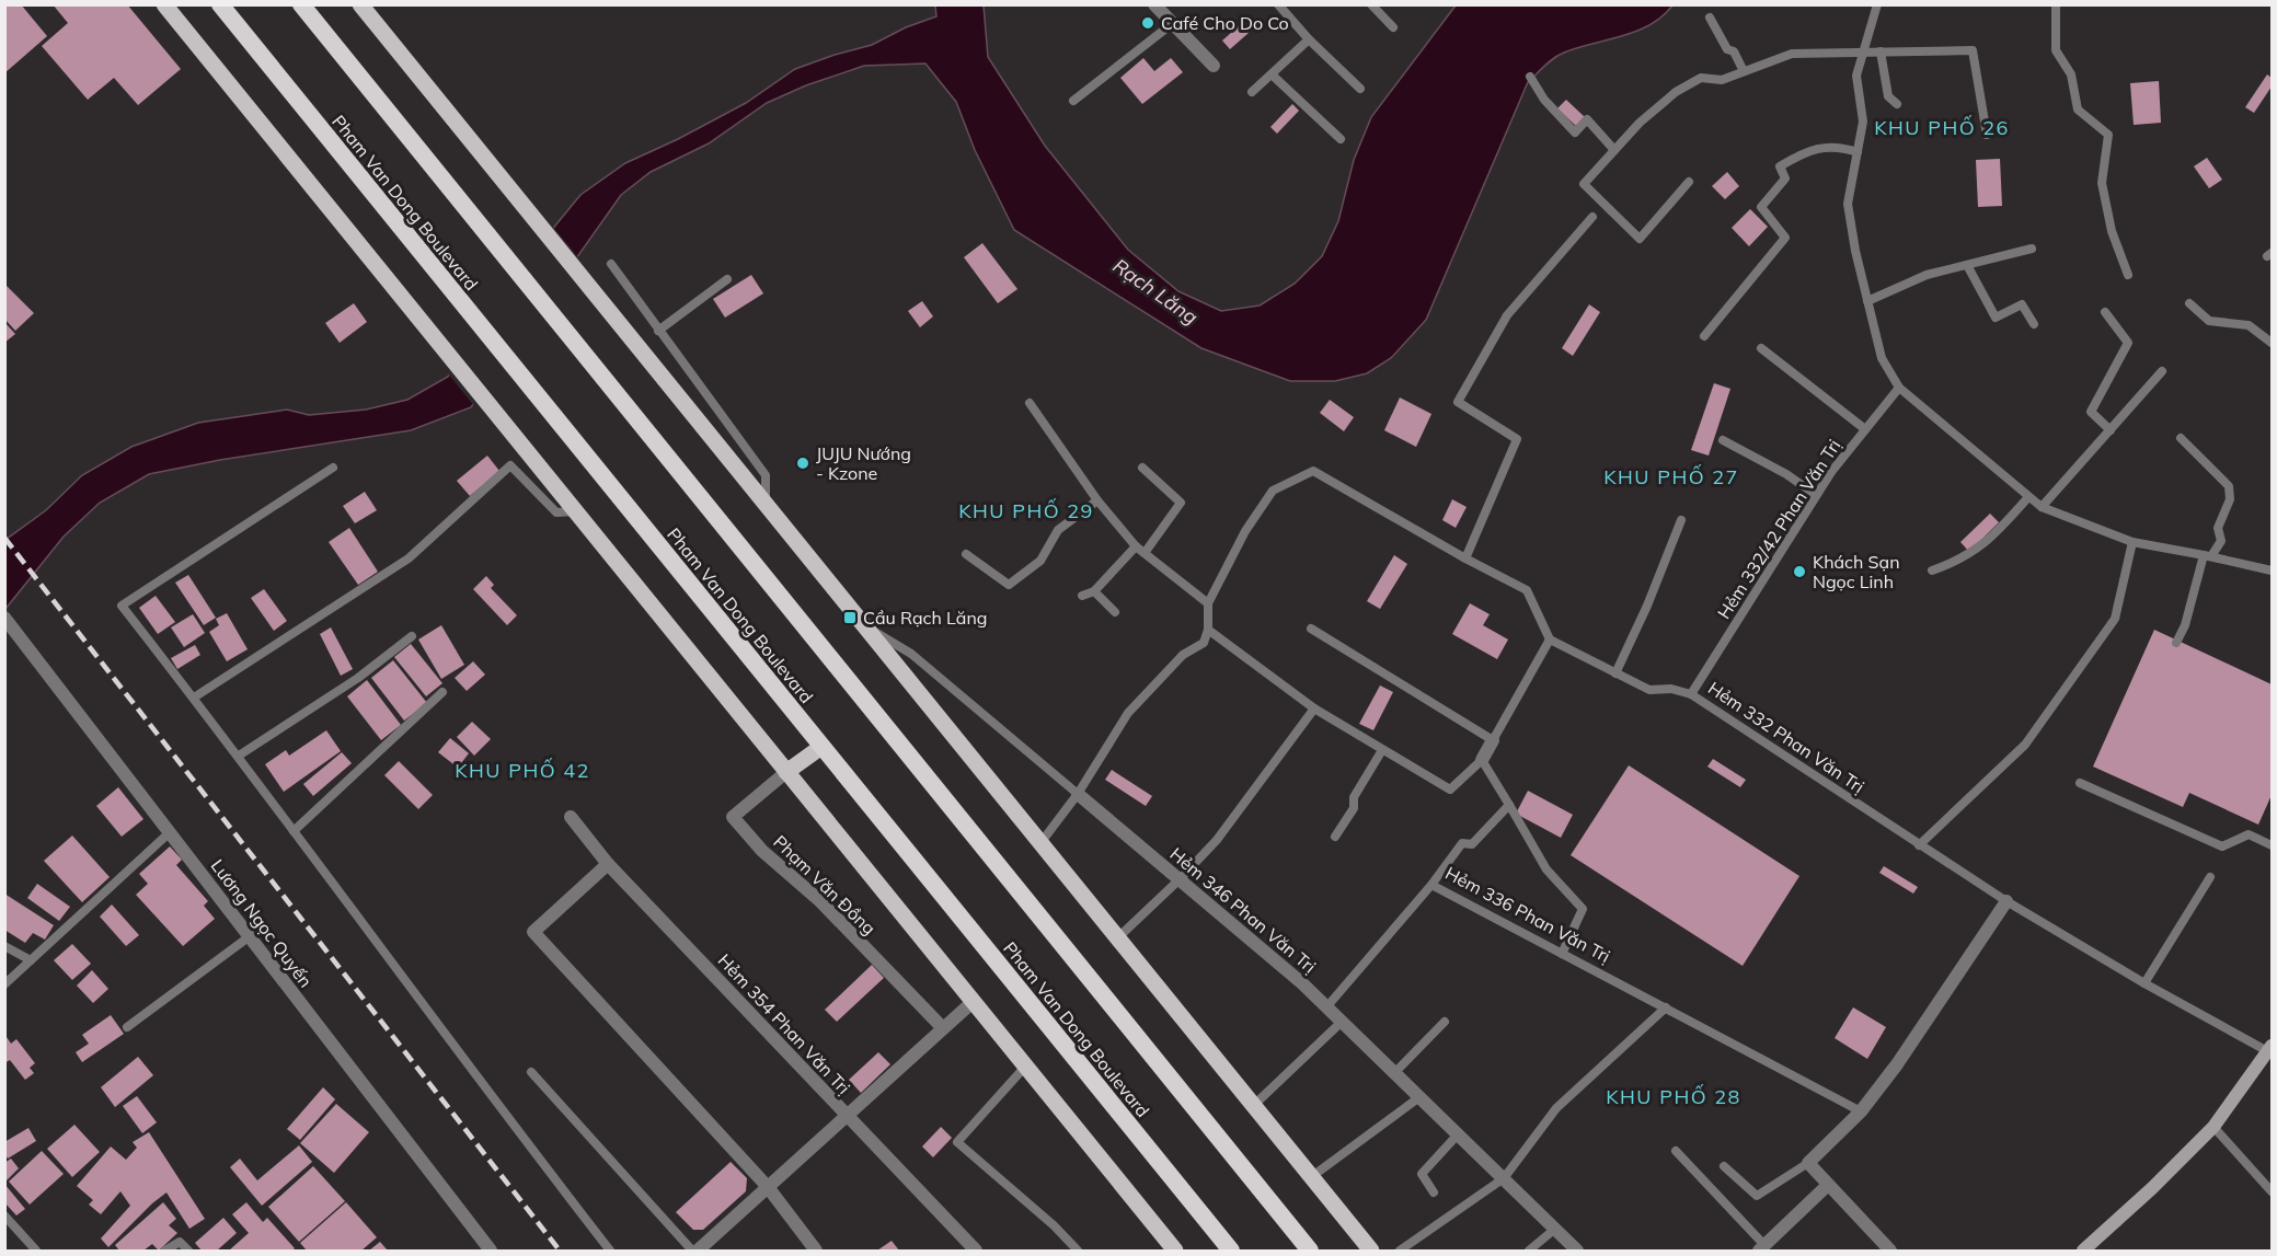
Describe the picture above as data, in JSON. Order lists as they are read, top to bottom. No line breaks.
{"streets":{"highway":["Pham Van Dong Boulevard"],"street":["Phạm Văn Đồng","Hẻm 346 Phan Văn Trị","Lương Ngọc Quyến","Hẻm 354 Phan Văn Trị"],"lane":["Hẻm 332/42 Phan Văn Trị","Hẻm 332 Phan Văn Trị","Hẻm 336 Phan Văn Trị"]},"crossings":[["Hẻm 332/42 Phan Văn Trị","Hẻm 332 Phan Văn Trị"]],"districts":["KHU PHỐ 26","KHU PHỐ 27","KHU PHỐ 29","KHU PHỐ 42","KHU PHỐ 28"],"water":["Rạch Lăng"],"places":{"other":["Café Cho Do Co","JUJU Nướng - Kzone","Khách Sạn Ngọc Linh"],"transit":["Cầu Rạch Lăng"]}}
